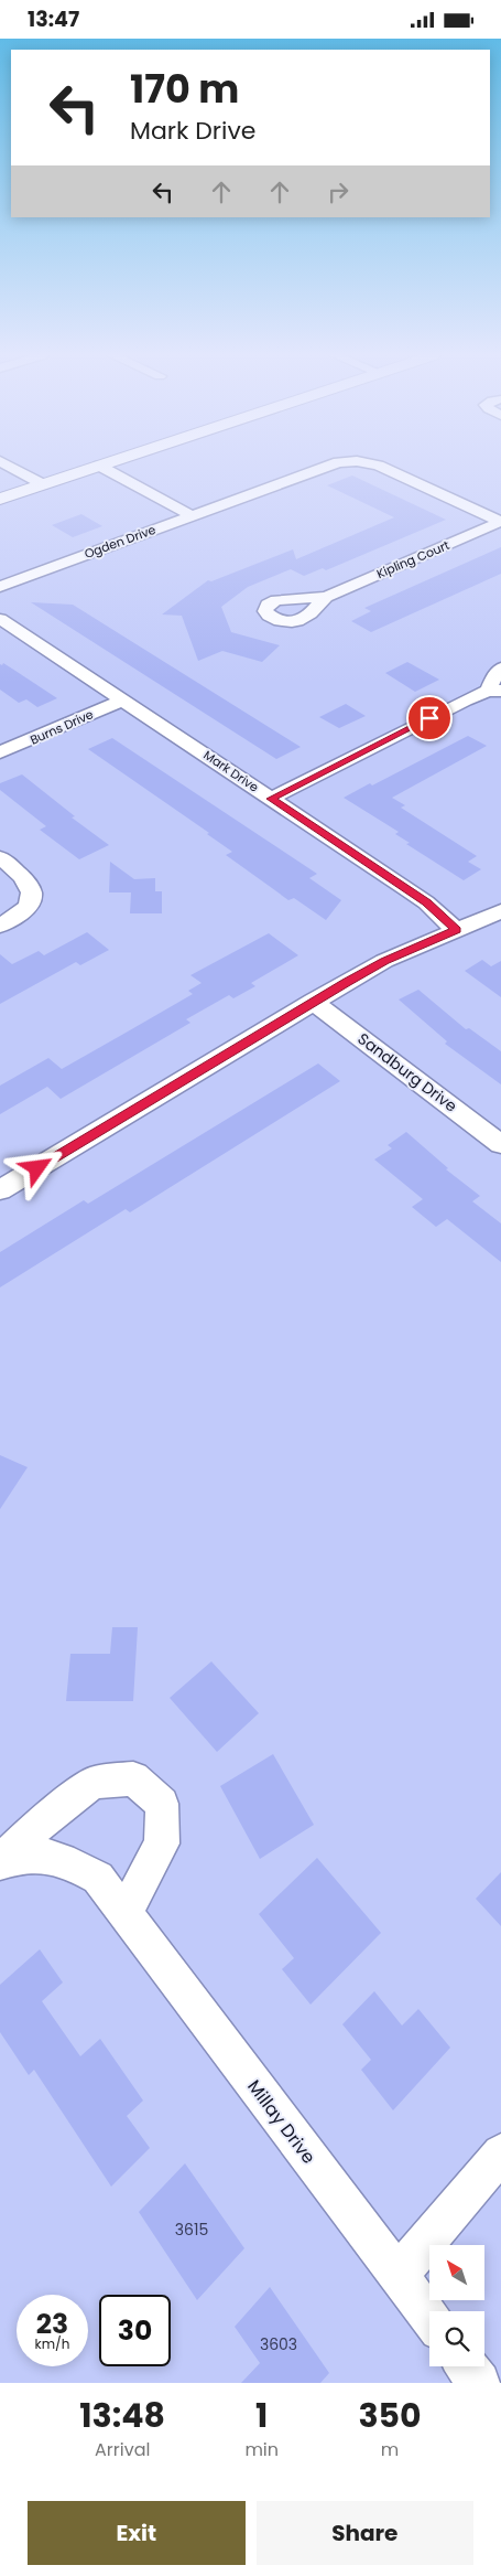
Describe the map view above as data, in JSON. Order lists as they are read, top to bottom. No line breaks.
{"streets":{"street":["Ogden Drive","Kipling Court","Burns Drive","Mark Drive","Sandburg Drive","Millay Drive"]},"crossings":[["Ogden Drive","Kipling Court"],["Burns Drive","Mark Drive"]],"house_numbers":["3615","3603"],"north":"top left","page":{"status":"13:47","turn":["170 m","Mark Drive"],"speed":"23 km/h","limit":"30","eta":["13:48","Arrival","1","min","350","m"],"buttons":["Exit","Share"]}}
